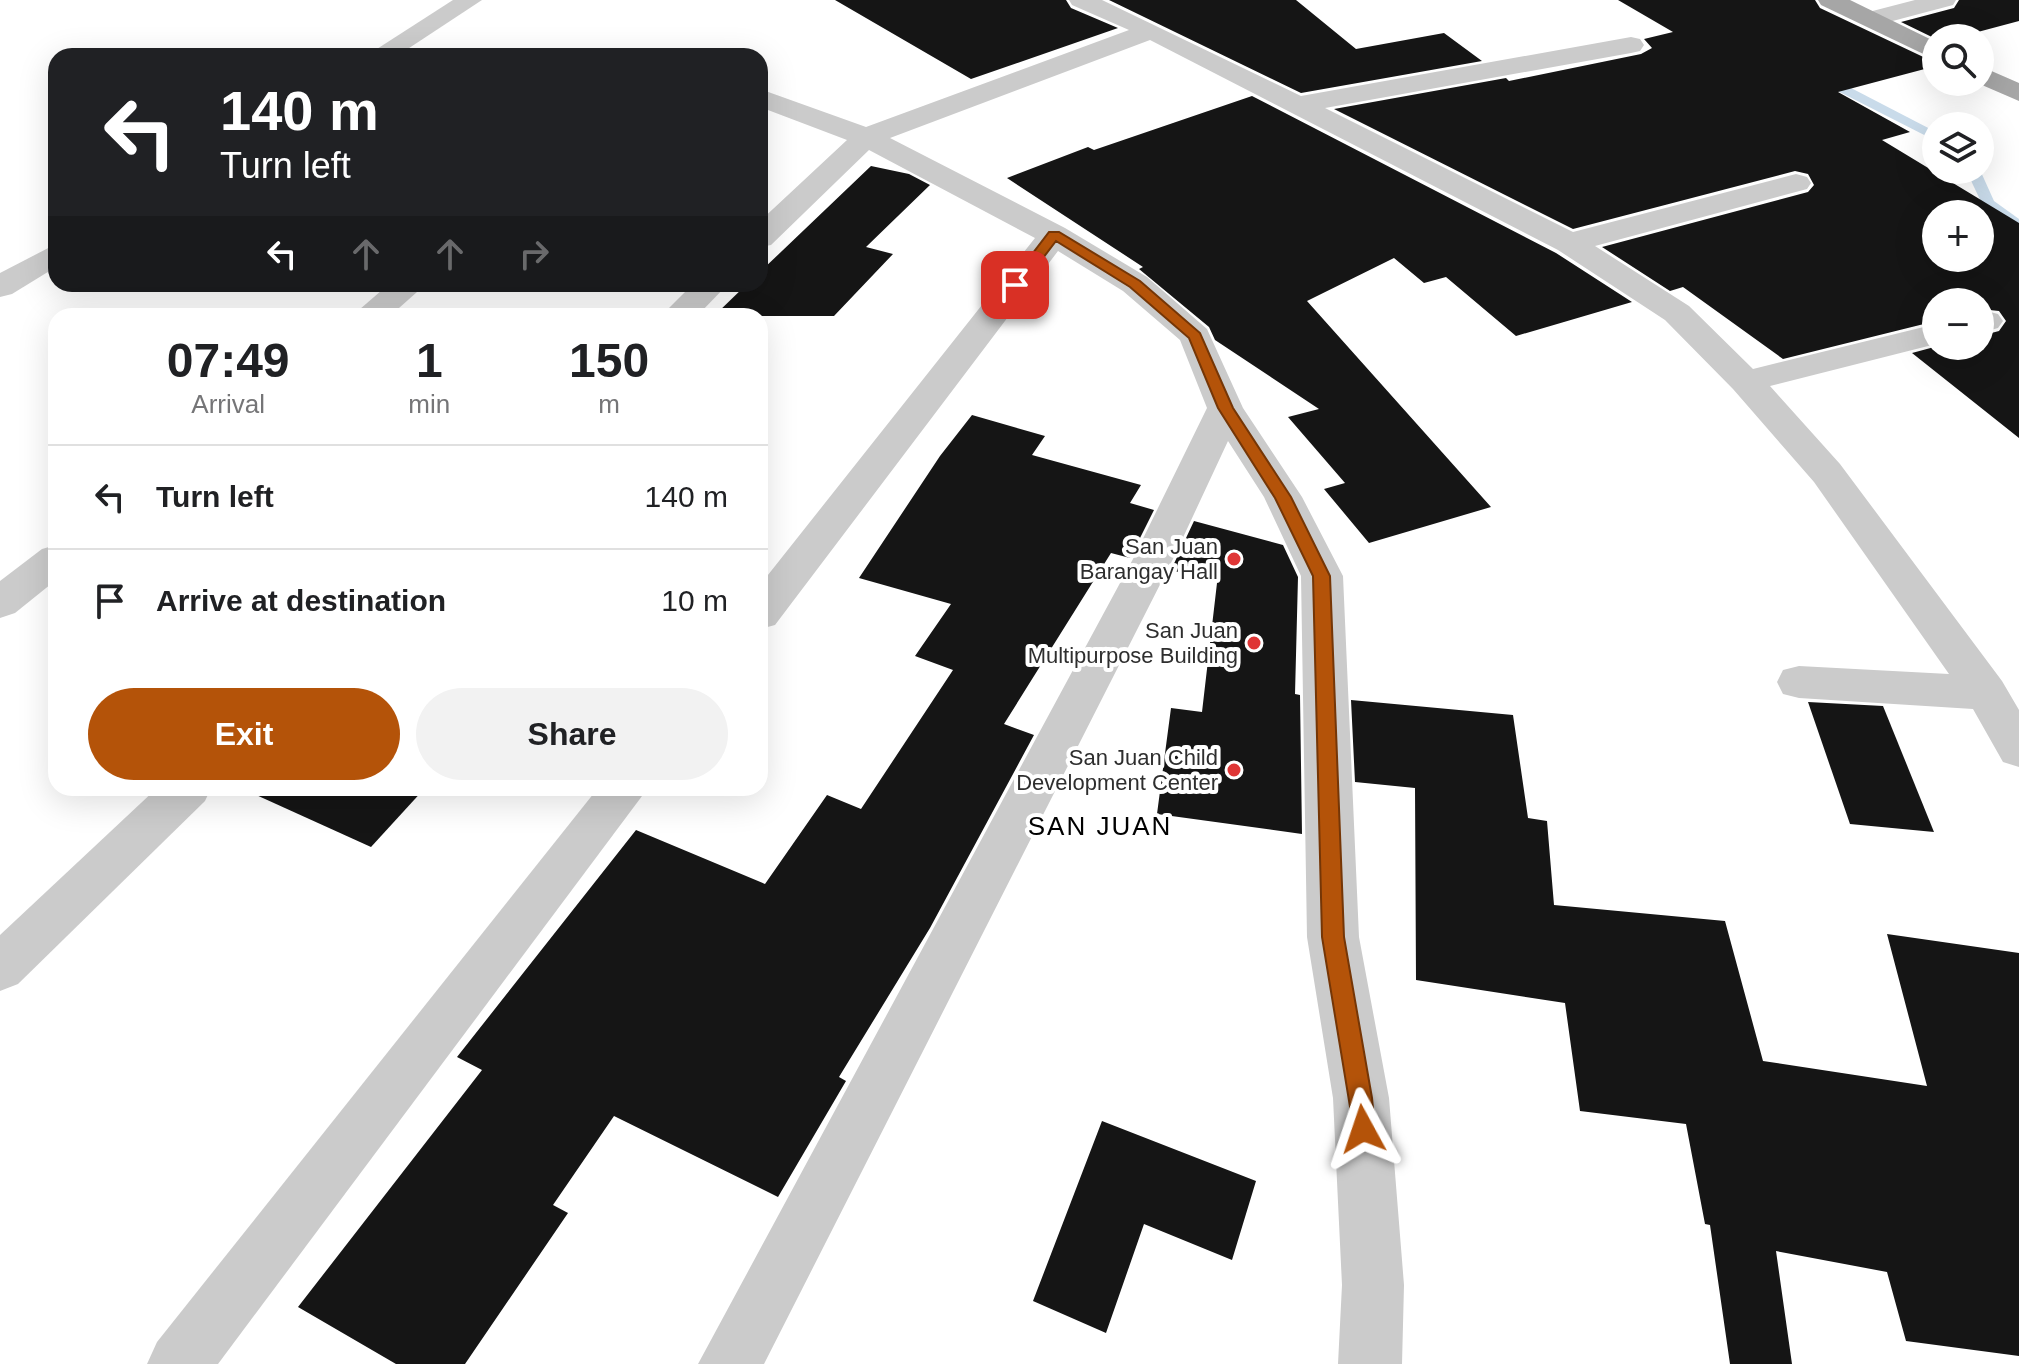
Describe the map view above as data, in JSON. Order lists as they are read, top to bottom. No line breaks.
{"districts":["SAN JUAN"],"places":["San Juan Barangay Hall","San Juan Multipurpose Building","San Juan Child Development Center"],"page":{"map_buttons":["+","−"],"turn":["140 m","Turn left"],"eta":["07:49","Arrival","1","min","150","m"],"list":[{"name":"Turn left","value":"140 m"},{"name":"Arrive at destination","value":"10 m"}],"buttons":["Exit","Share"]}}
